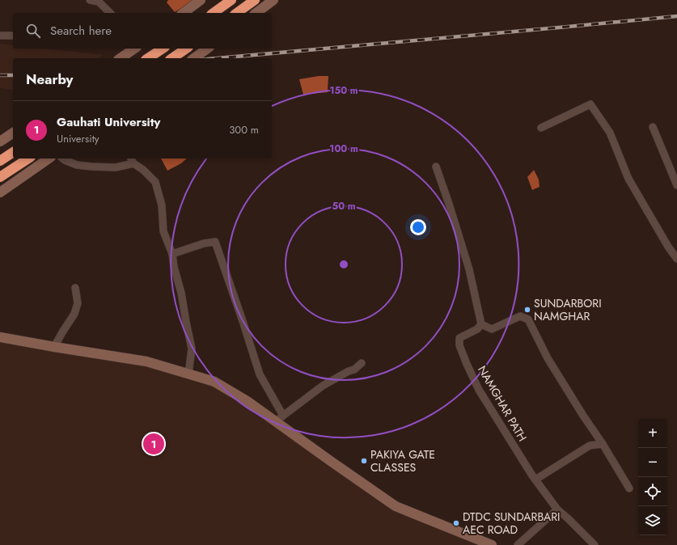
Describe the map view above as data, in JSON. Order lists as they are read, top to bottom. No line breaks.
{"streets":{"street":["NAMGHAR PATH"]},"places":["SUNDARBORI NAMGHAR","PAKIYA GATE CLASSES","DTDC SUNDARBARI AEC ROAD"],"page":{"search":"Search here","heading":"Nearby","list":[{"mark":"1","name":"Gauhati University","note":"University","value":"300 m"}],"map_buttons":["+","−"],"pins":"1"},"rings":["150 m","100 m","50 m"]}
